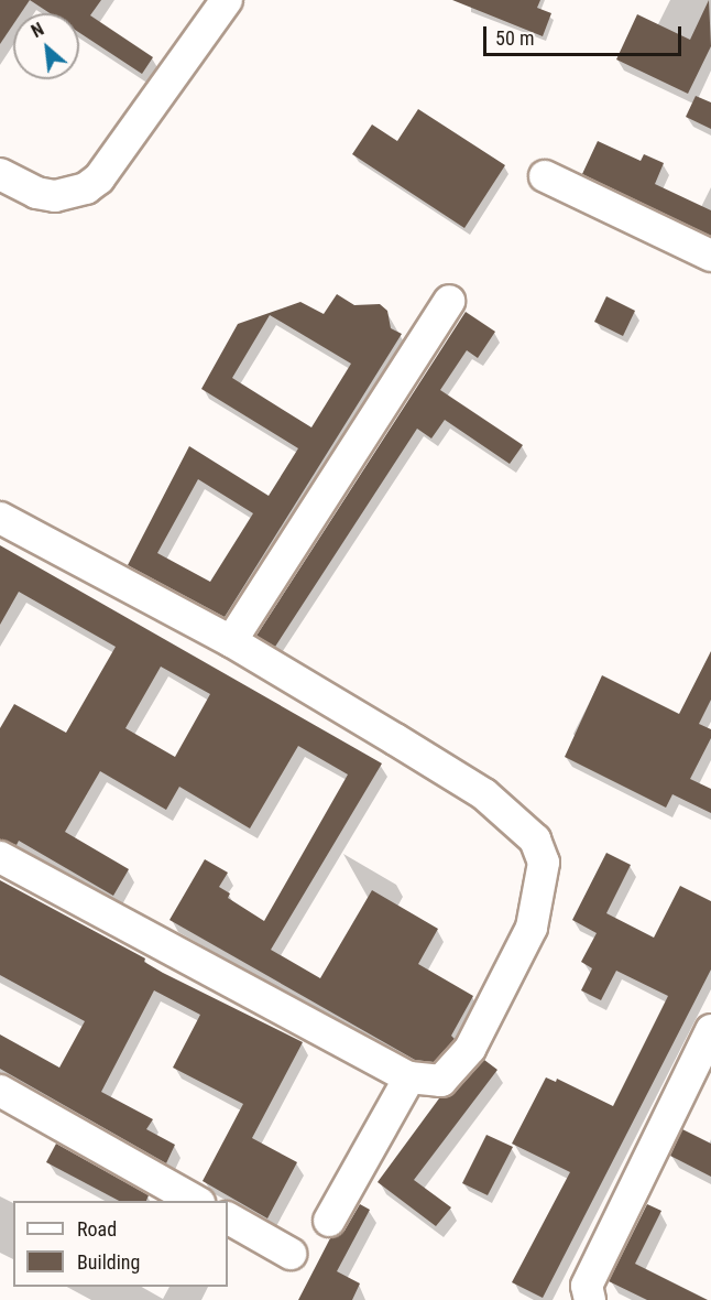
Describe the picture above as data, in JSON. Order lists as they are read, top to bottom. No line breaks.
{"legend":["Road","Building"],"scale_bar":"50 m","north":"top left"}
